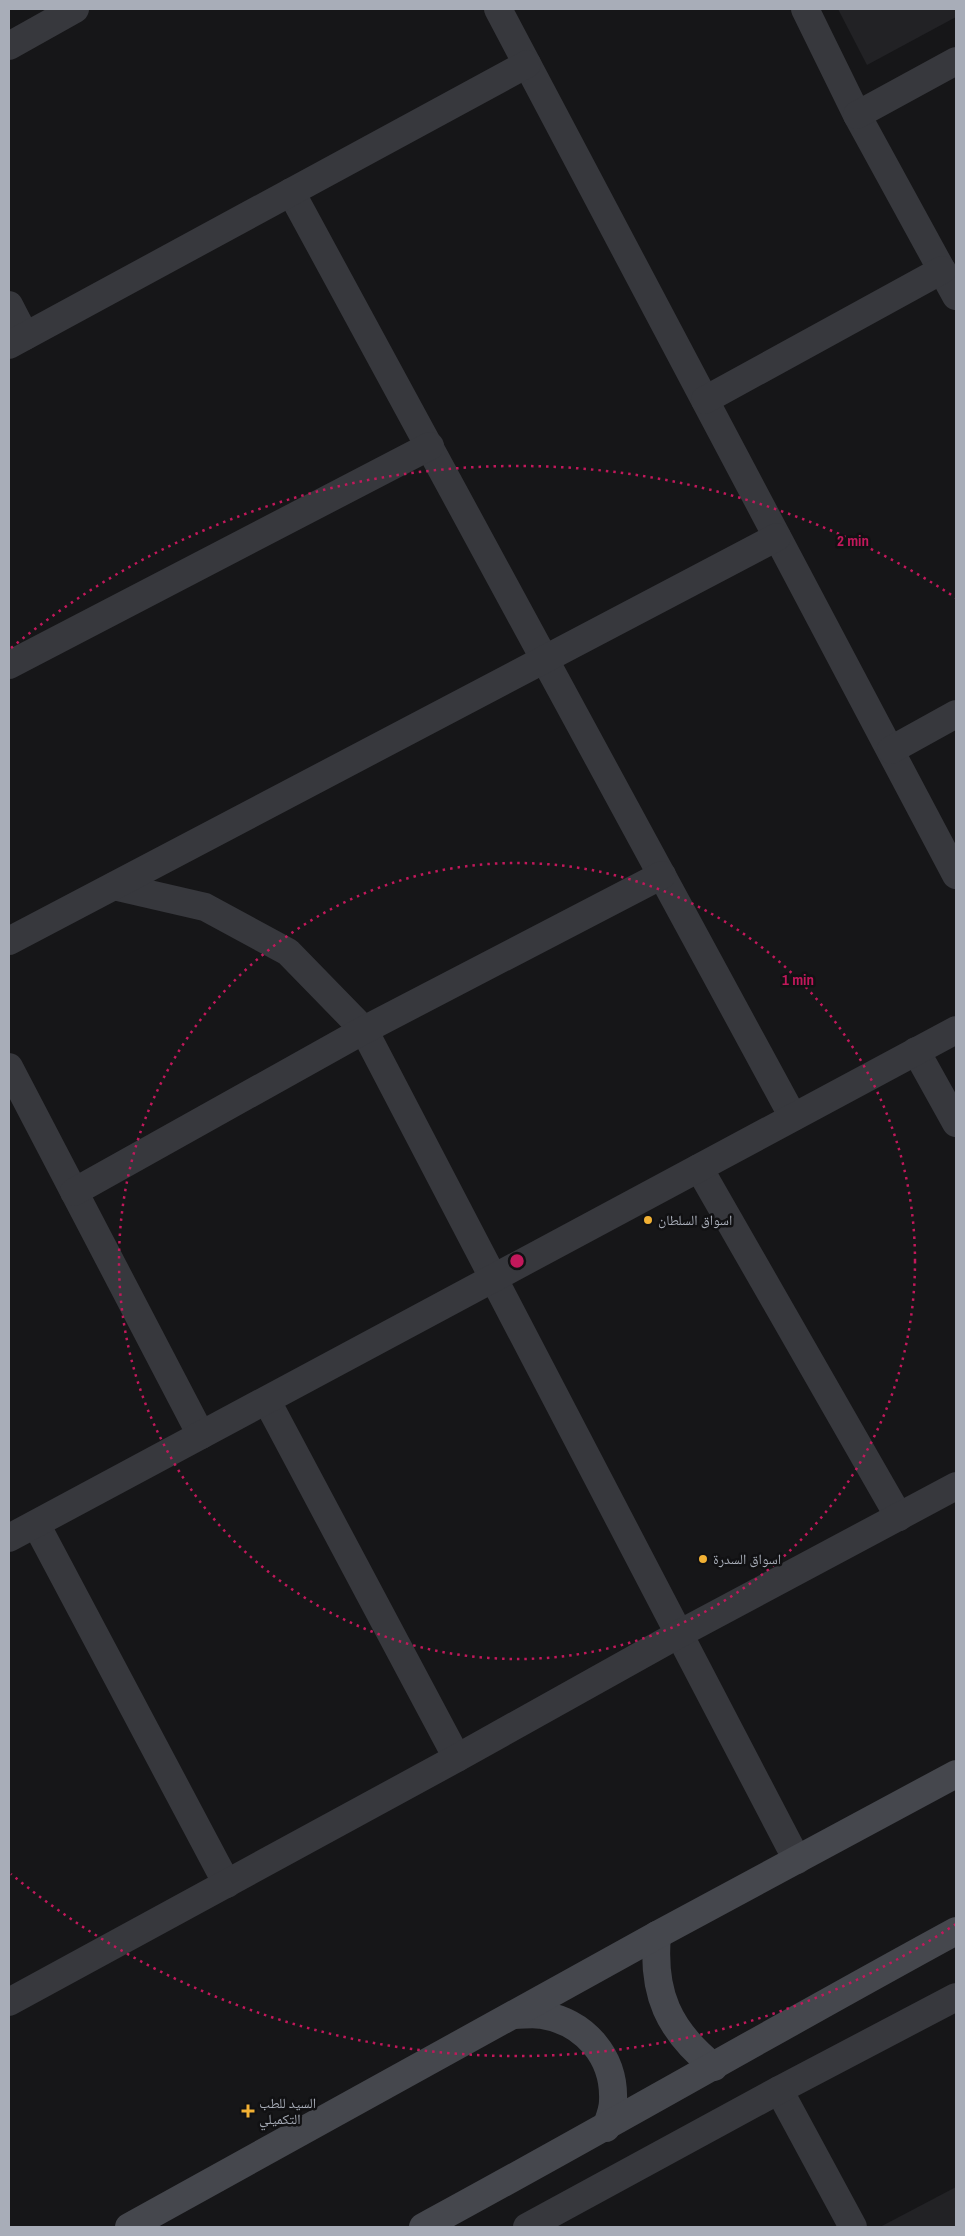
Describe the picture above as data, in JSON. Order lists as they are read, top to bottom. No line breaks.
{"places":{"other":["اسواق السلطان","اسواق السدرة"],"health":["السيد للطب التكميلي"]},"rings":["2 min","1 min"]}
